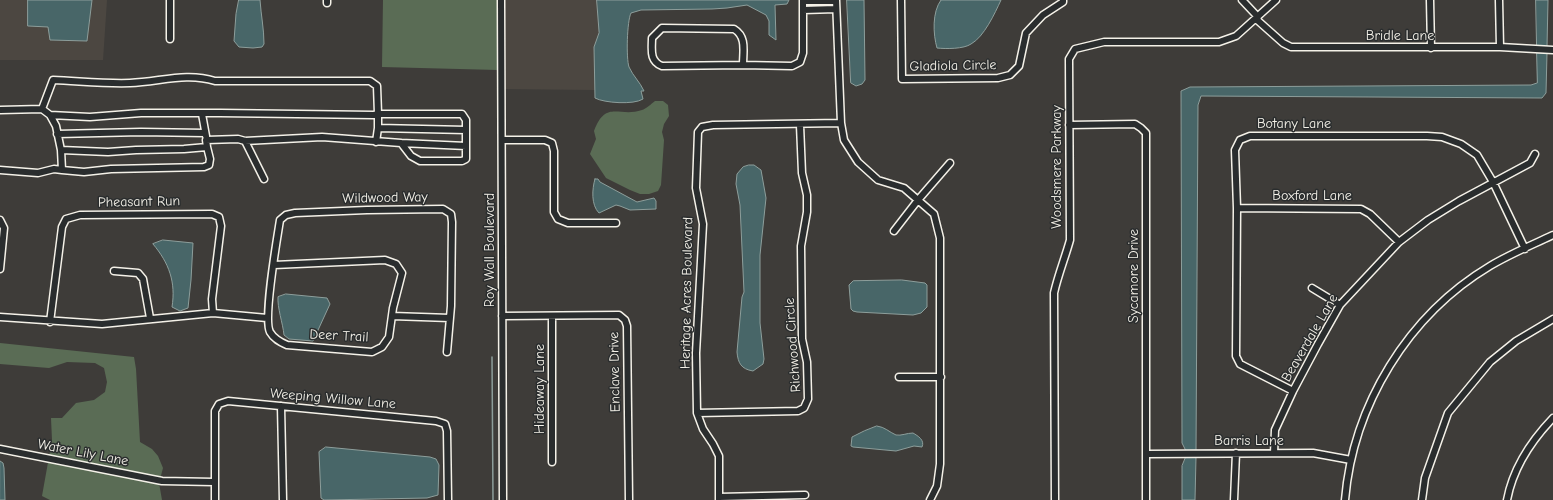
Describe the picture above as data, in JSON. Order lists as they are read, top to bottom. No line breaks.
{"streets":{"street":["Bridle Lane","Gladiola Circle","Botany Lane","Woodsmere Parkway","Boxford Lane","Wildwood Way","Pheasant Run","Roy Wall Boulevard","Sycamore Drive","Heritage Acres Boulevard","Deer Trail","Beaverdale Lane","Richwood Circle","Enclave Drive","Hideaway Lane","Weeping Willow Lane","Barris Lane","Water Lily Lane"]},"crossings":[["Bridle Lane","Woodsmere Parkway"],["Botany Lane","Boxford Lane"],["Botany Lane","Beaverdale Lane"],["Woodsmere Parkway","Sycamore Drive"],["Boxford Lane","Beaverdale Lane"],["Wildwood Way","Deer Trail"],["Roy Wall Boulevard","Enclave Drive"],["Sycamore Drive","Barris Lane"],["Heritage Acres Boulevard","Richwood Circle"],["Beaverdale Lane","Barris Lane"],["Enclave Drive","Hideaway Lane"],["Weeping Willow Lane","Water Lily Lane"]]}
